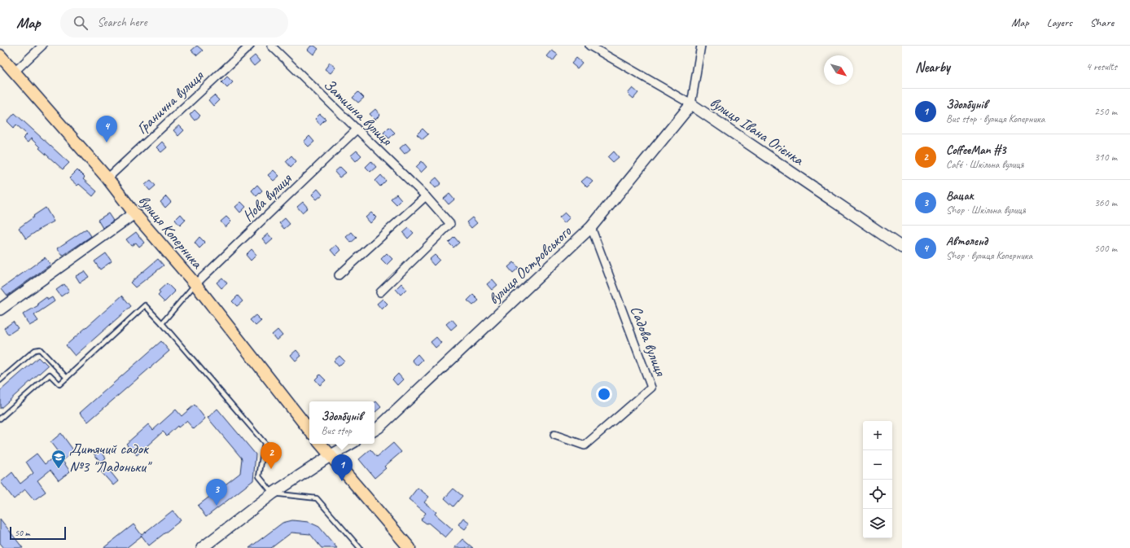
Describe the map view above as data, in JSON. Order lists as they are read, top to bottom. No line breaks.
{"streets":{"main road":["вулиця Коперника"],"street":["Гранична вулиця","Затишна вулиця","вулиця Івана Огієнка","Нова вулиця","вулиця Островського","Садова вулиця"]},"crossings":[["Гранична вулиця","вулиця Коперника"],["Затишна вулиця","Нова вулиця"],["вулиця Івана Огієнка","вулиця Островського"],["Нова вулиця","вулиця Коперника"],["вулиця Островського","Садова вулиця"]],"places":{"school or university":["Дитячий садок №3 \"Ладоньки\""]},"scale_bar":"50 m","north":"bottom right","page":{"header":"Map","search":"Search here","nav":["Map","Layers","Share"],"heading":["Nearby","4 results"],"list":[{"mark":"1","name":"Здолбунів","note":"Bus stop · вулиця Коперника","value":"250 m"},{"mark":"2","name":"CoffeeMan #3","note":"Café · Шкільна вулиця","value":"310 m"},{"mark":"3","name":"Вацак","note":"Shop · Шкільна вулиця","value":"360 m"},{"mark":"4","name":"Автоленд","note":"Shop · вулиця Коперника","value":"500 m"}],"pins":["4","2","1","3"],"popup":["Здолбунів","Bus stop"],"map_buttons":["+","−"],"scale":"50 m"}}
